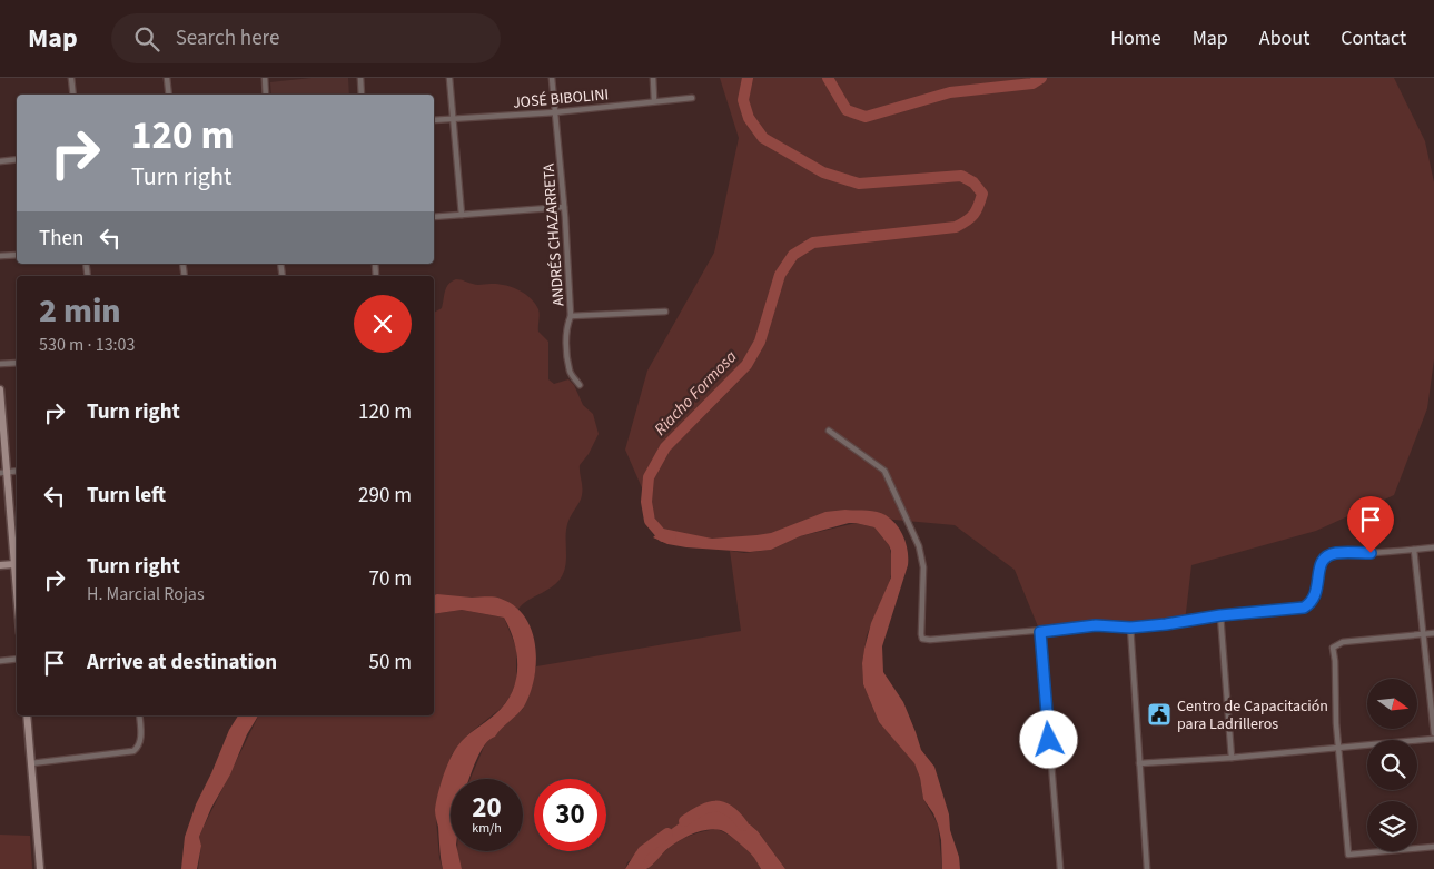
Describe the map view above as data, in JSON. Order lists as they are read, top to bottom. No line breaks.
{"streets":{"street":["JOSÉ BIBOLINI","ANDRÉS CHAZARRETA"]},"crossings":[["JOSÉ BIBOLINI","ANDRÉS CHAZARRETA"]],"water":["Riacho Formosa"],"places":{"public building":["Centro de Capacitación para Ladrilleros"]},"north":"right","page":{"header":"Map","search":"Search here","nav":["Home","Map","About","Contact"],"turn":["120 m","Turn right"],"then":"Then","heading":["2 min","530 m · 13:03"],"list":[{"name":"Turn right","value":"120 m"},{"name":"Turn left","value":"290 m"},{"name":"Turn right","note":"H. Marcial Rojas","value":"70 m"},{"name":"Arrive at destination","value":"50 m"}],"speed":"20 km/h","limit":"30"}}
